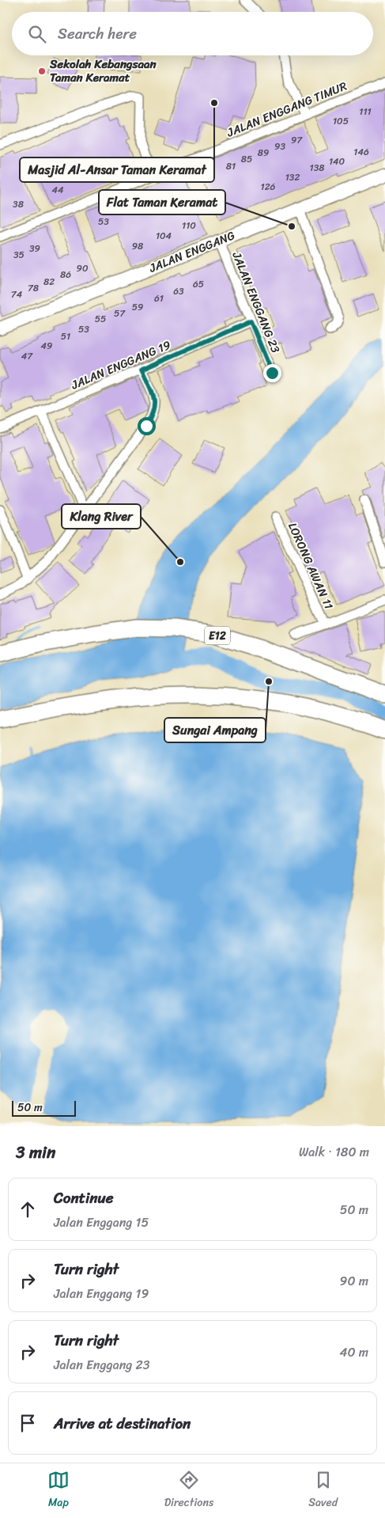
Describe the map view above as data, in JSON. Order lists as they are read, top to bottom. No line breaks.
{"streets":{"highway":["E12"],"main road":["JALAN ENGGANG"],"street":["JALAN ENGGANG TIMUR","JALAN ENGGANG 23","JALAN ENGGANG 19","LORONG AWAN 11"]},"crossings":[["JALAN ENGGANG","JALAN ENGGANG 23"],["JALAN ENGGANG 23","JALAN ENGGANG 19"]],"places":["Sekolah Kebangsaan Taman Keramat","Masjid Al-Ansar Taman Keramat","Flat Taman Keramat","Klang River","Sungai Ampang"],"house_numbers":["111","105","97","93","146","89","85","140","81","138","132","126","44","38","53","110","104","98","39","35","90","86","82","65","78","63","74","61","59","57","55","53","51","49","47"],"scale_bar":"50 m","page":{"search":"Search here","scale":"50 m","heading":["3 min","Walk · 180 m"],"list":[["Continue","Jalan Enggang 15","50 m"],["Turn right","Jalan Enggang 19","90 m"],["Turn right","Jalan Enggang 23","40 m"],"Arrive at destination"],"nav":["Map","Directions","Saved"]}}
